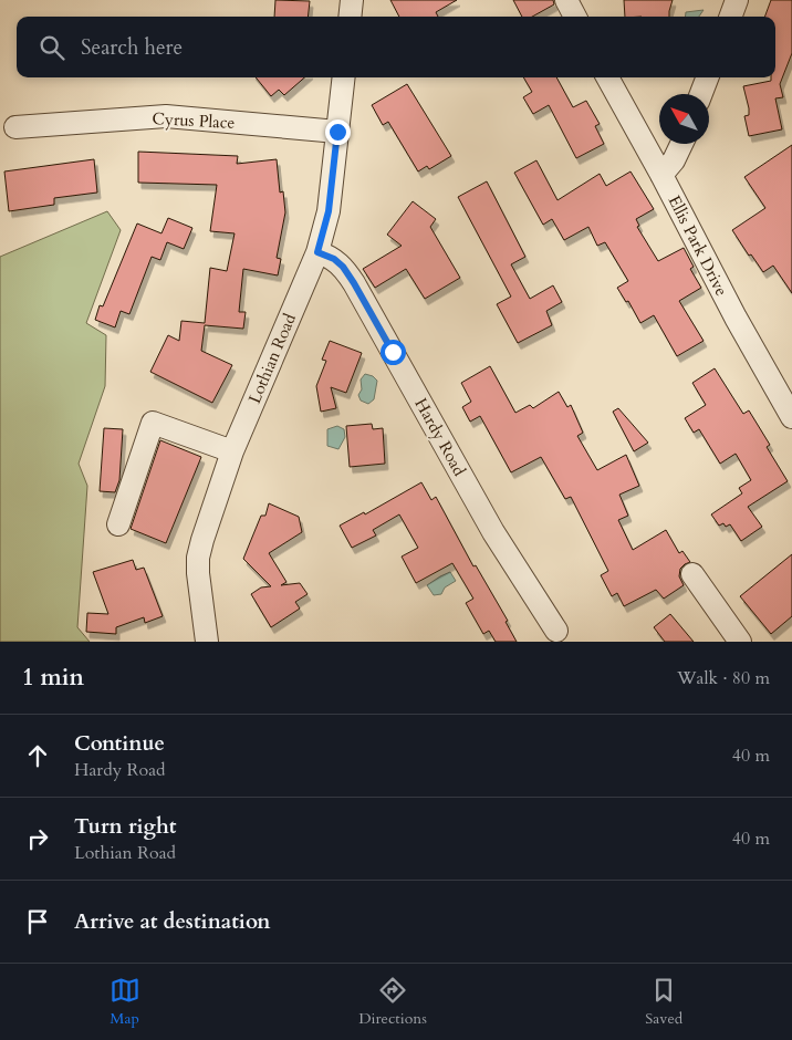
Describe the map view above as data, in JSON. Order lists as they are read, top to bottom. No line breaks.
{"streets":{"street":["Cyrus Place","Ellis Park Drive","Lothian Road","Hardy Road"]},"crossings":[["Cyrus Place","Lothian Road"],["Lothian Road","Hardy Road"]],"north":"top left","page":{"search":"Search here","heading":["1 min","Walk · 80 m"],"list":[["Continue","Hardy Road","40 m"],["Turn right","Lothian Road","40 m"],"Arrive at destination"],"nav":["Map","Directions","Saved"]}}
